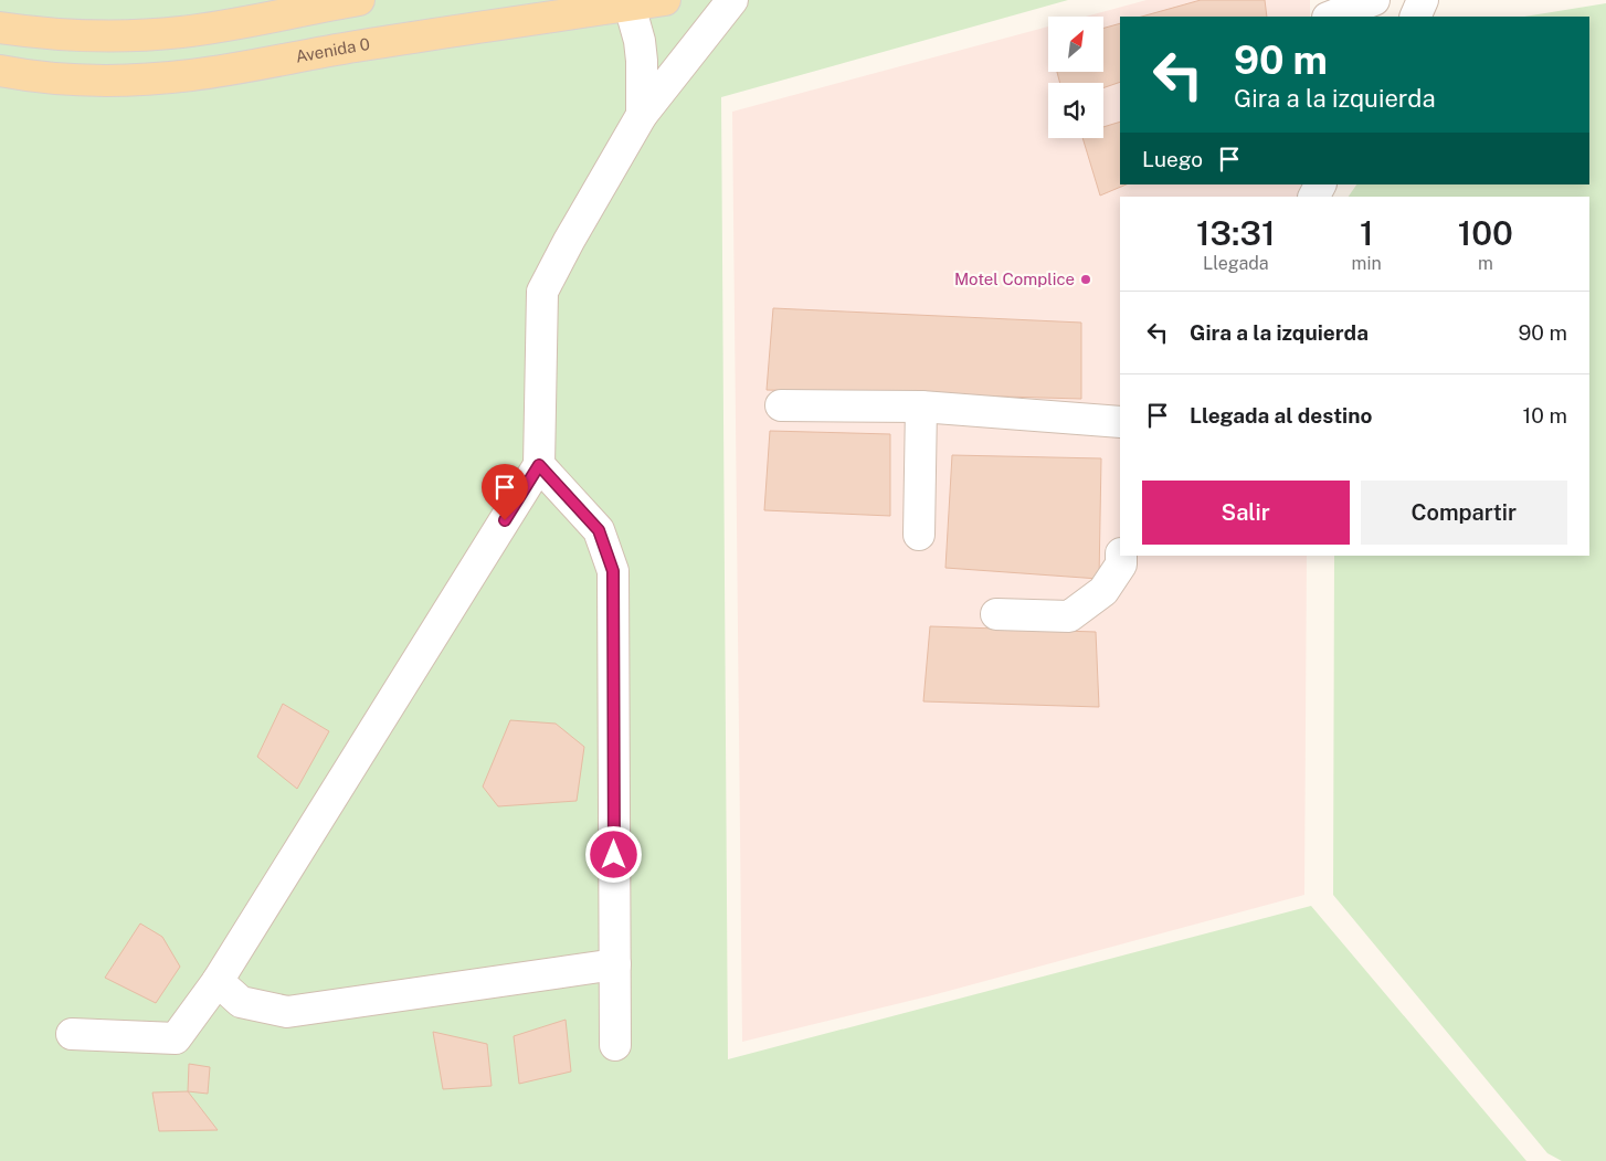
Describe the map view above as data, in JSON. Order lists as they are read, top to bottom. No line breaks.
{"streets":{"main road":["Avenida 0"]},"places":["Motel Complice"],"north":"top right","page":{"turn":["90 m","Gira a la izquierda"],"then":"Luego","eta":["13:31","Llegada","1","min","100","m"],"list":[{"name":"Gira a la izquierda","value":"90 m"},{"name":"Llegada al destino","value":"10 m"}],"buttons":["Salir","Compartir"]}}
